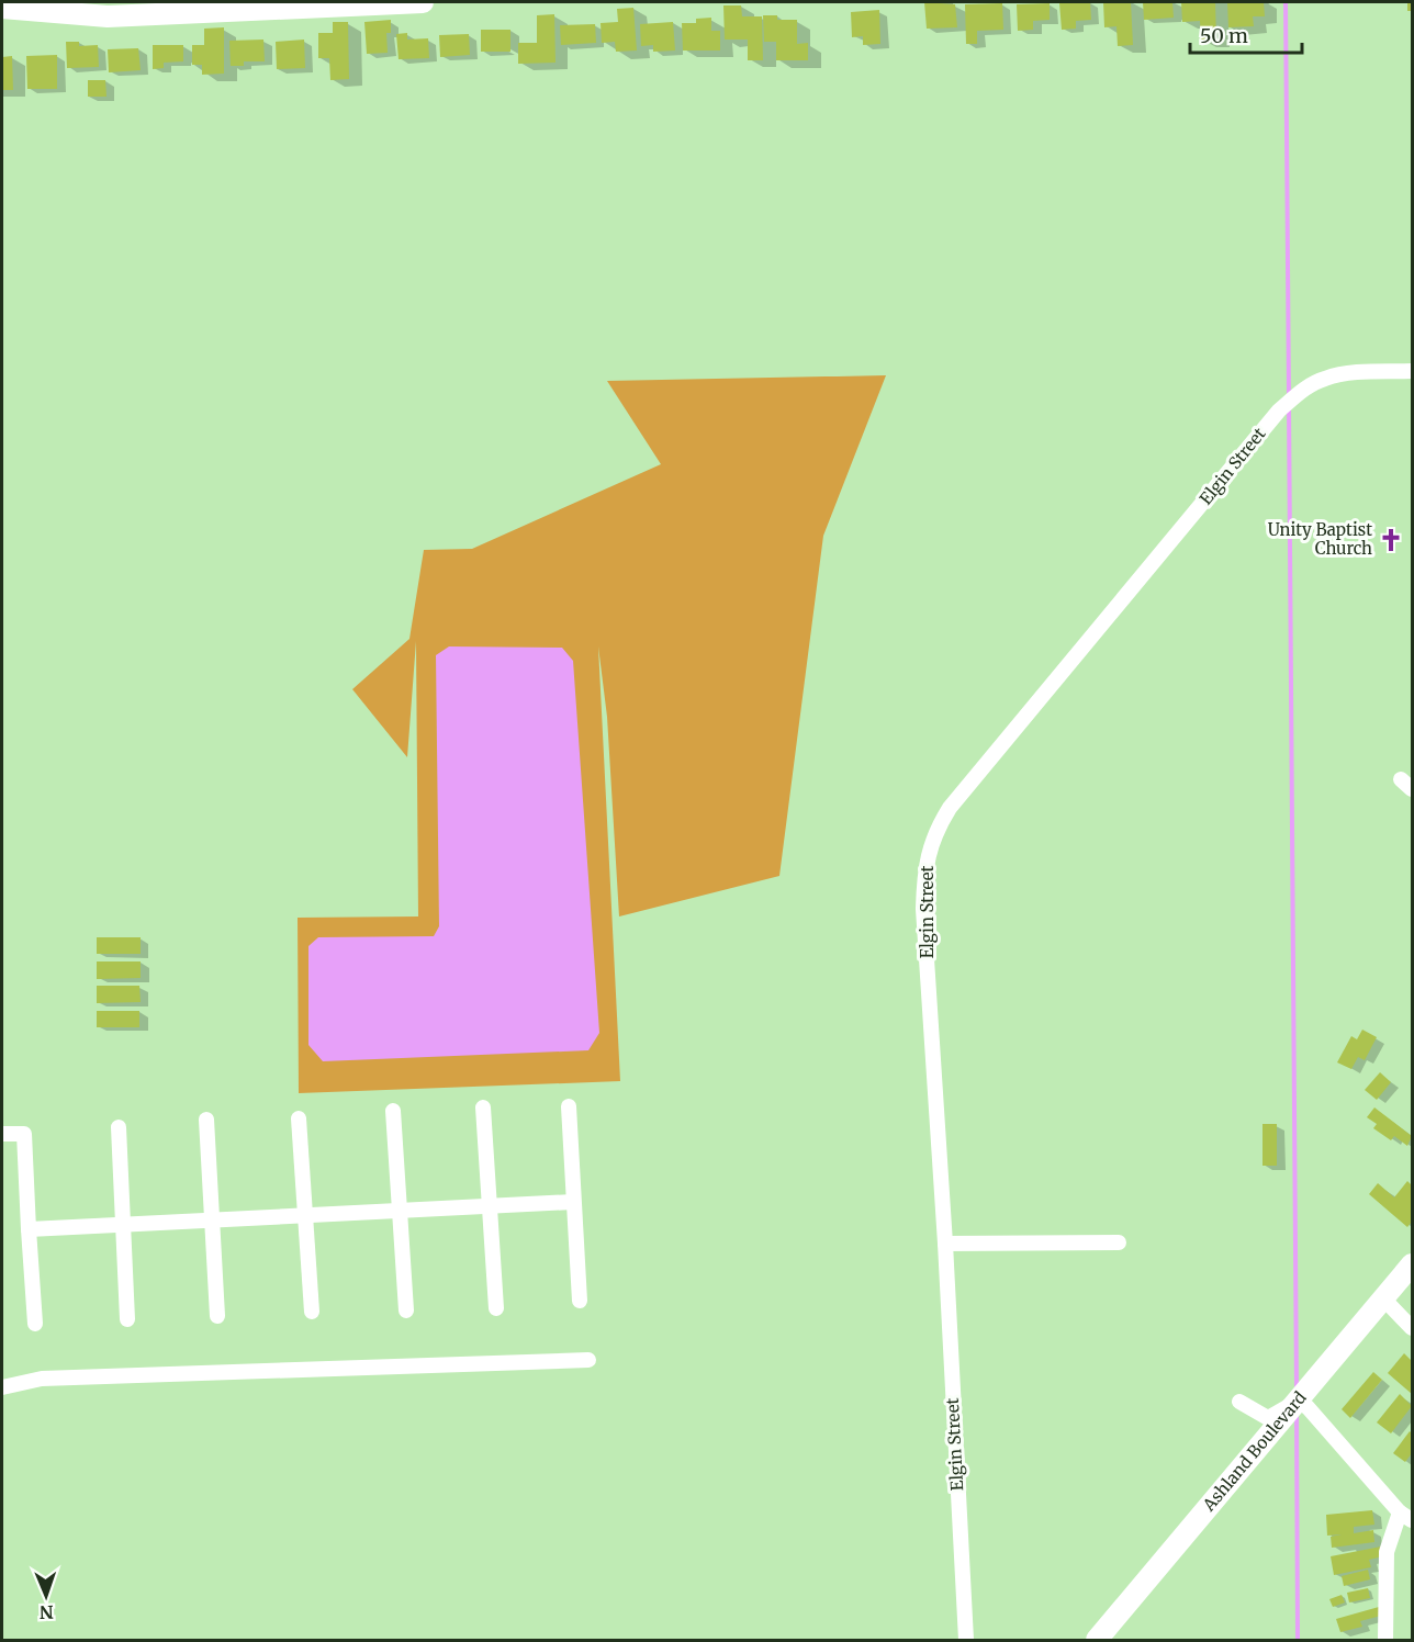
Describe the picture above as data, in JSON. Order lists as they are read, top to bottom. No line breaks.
{"streets":{"street":["Elgin Street","Ashland Boulevard"]},"places":{"church":["Unity Baptist Church"]},"scale_bar":"50 m","north":"bottom"}
